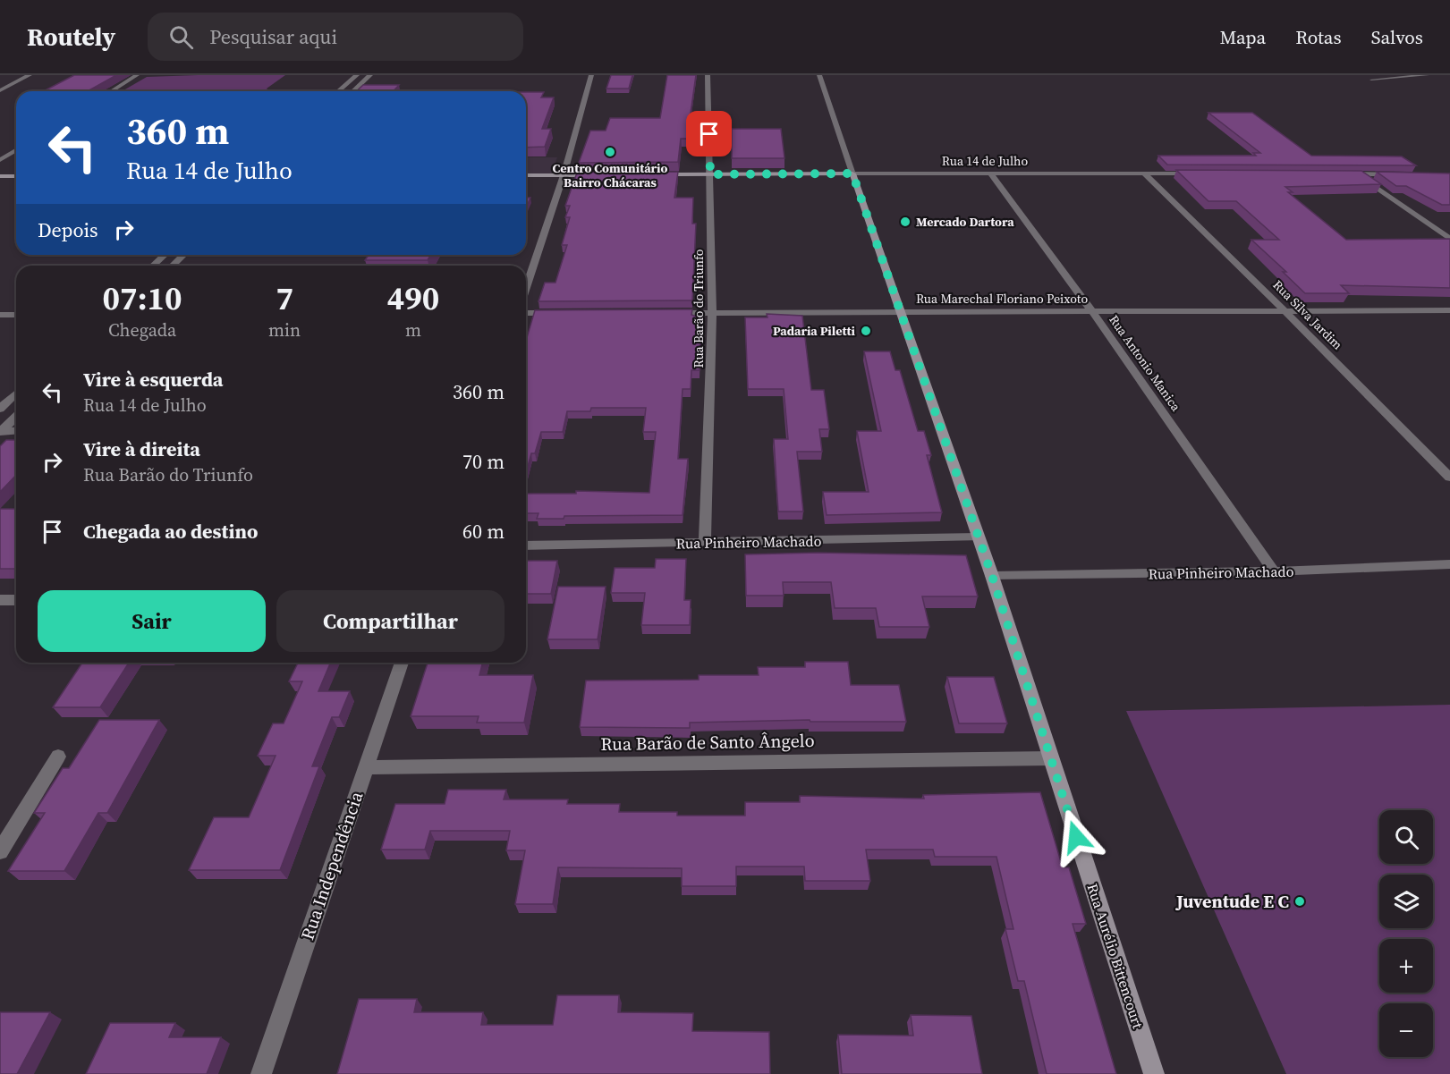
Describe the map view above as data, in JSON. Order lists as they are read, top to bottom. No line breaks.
{"streets":{"street":["Rua 14 de Julho","Rua Marechal Floriano Peixoto","Rua Barão do Triunfo","Rua Silva Jardim","Rua Antonio Manica","Rua Pinheiro Machado","Rua Barão de Santo Ângelo","Rua Independência","Rua Aurélio Bittencourt"]},"crossings":[["Rua 14 de Julho","Rua Barão do Triunfo"],["Rua 14 de Julho","Rua Silva Jardim"],["Rua 14 de Julho","Rua Antonio Manica"],["Rua 14 de Julho","Rua Aurélio Bittencourt"],["Rua Marechal Floriano Peixoto","Rua Barão do Triunfo"],["Rua Marechal Floriano Peixoto","Rua Silva Jardim"],["Rua Marechal Floriano Peixoto","Rua Antonio Manica"],["Rua Marechal Floriano Peixoto","Rua Aurélio Bittencourt"],["Rua Barão do Triunfo","Rua Pinheiro Machado"],["Rua Antonio Manica","Rua Pinheiro Machado"],["Rua Pinheiro Machado","Rua Aurélio Bittencourt"],["Rua Barão de Santo Ângelo","Rua Independência"],["Rua Barão de Santo Ângelo","Rua Aurélio Bittencourt"]],"places":["Centro Comunitário Bairro Chácaras","Mercado Dartora","Padaria Piletti","Juventude E C"],"page":{"header":"Routely","search":"Pesquisar aqui","nav":["Mapa","Rotas","Salvos"],"turn":["360 m","Rua 14 de Julho"],"then":"Depois","eta":["07:10","Chegada","7","min","490","m"],"list":[{"name":"Vire à esquerda","note":"Rua 14 de Julho","value":"360 m"},{"name":"Vire à direita","note":"Rua Barão do Triunfo","value":"70 m"},{"name":"Chegada ao destino","value":"60 m"}],"buttons":["Sair","Compartilhar"],"map_buttons":["+","−"]}}
